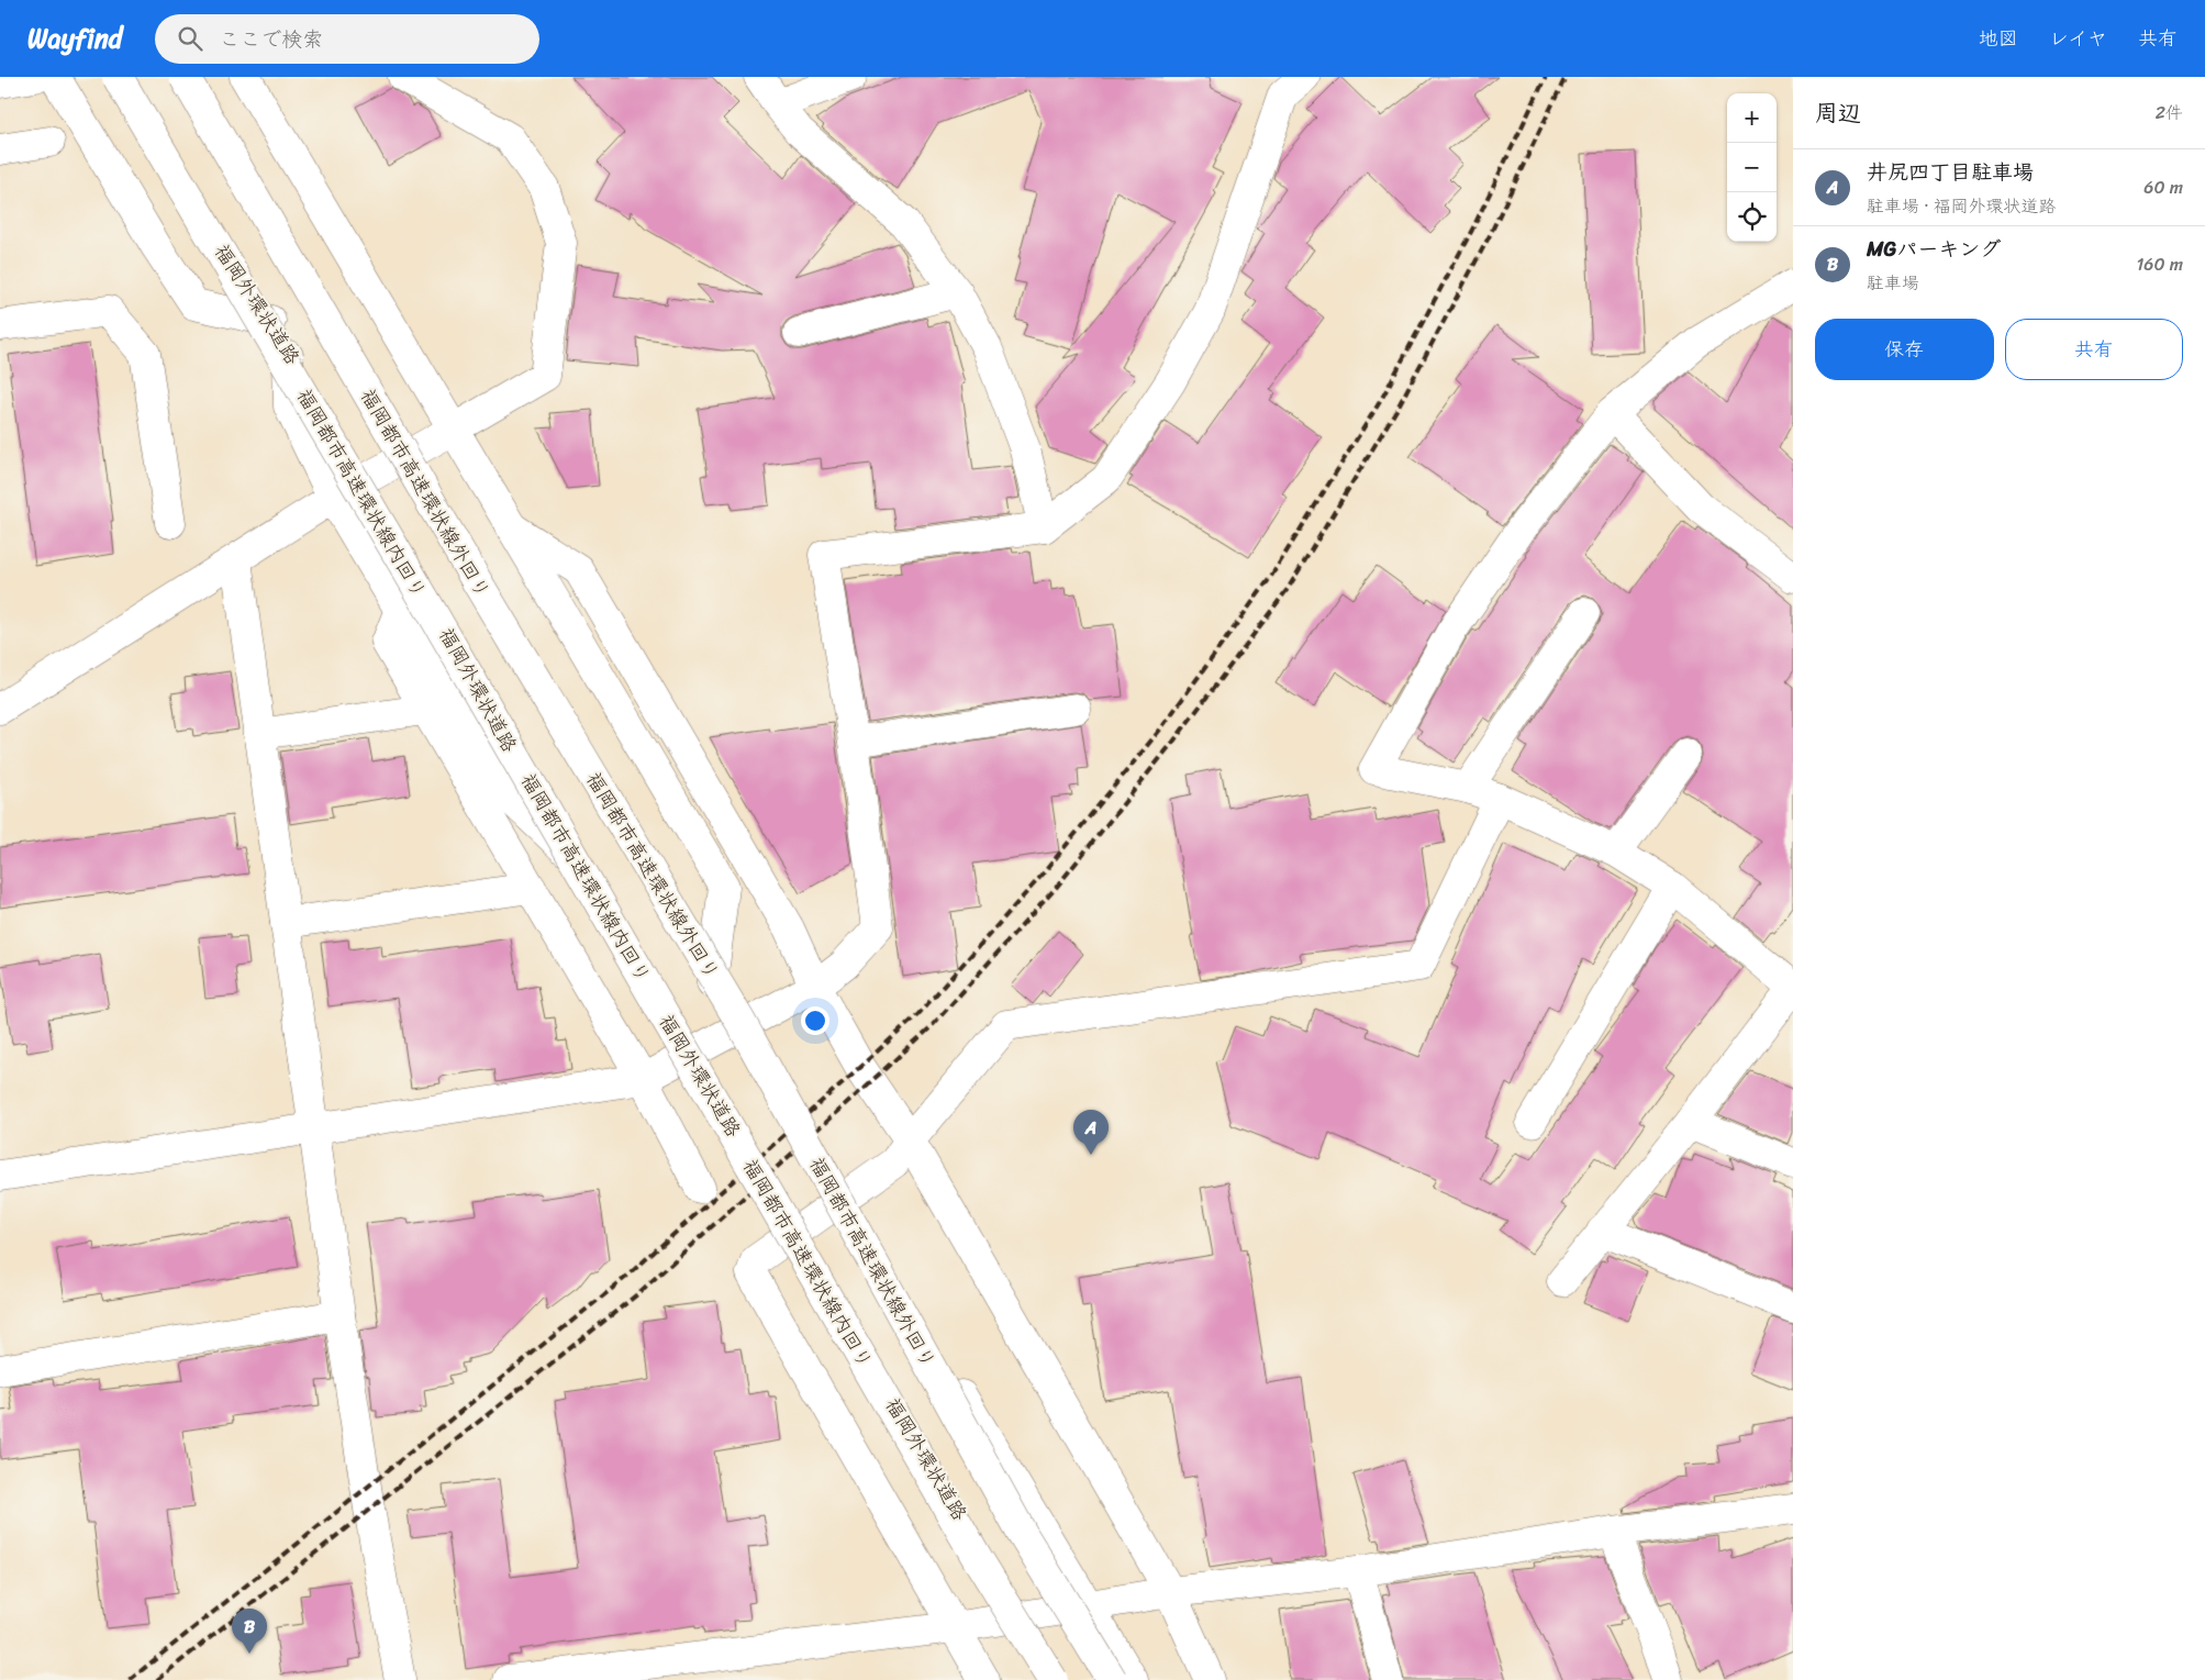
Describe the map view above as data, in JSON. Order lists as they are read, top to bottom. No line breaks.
{"streets":{"main road":["福岡外環状道路","福岡都市高速環状線内回り","福岡都市高速環状線外回り"]},"crossings":[["福岡外環状道路","福岡都市高速環状線内回り"]],"page":{"header":"Wayfind","search":"ここで検索","nav":["地図","レイヤ","共有"],"heading":["周辺","2件"],"map_buttons":["+","−"],"list":[{"mark":"A","name":"井尻四丁目駐車場","note":"駐車場 · 福岡外環状道路","value":"60 m"},{"mark":"B","name":"MGパーキング","note":"駐車場","value":"160 m"}],"buttons":["保存","共有"],"pins":["A","B"]}}
